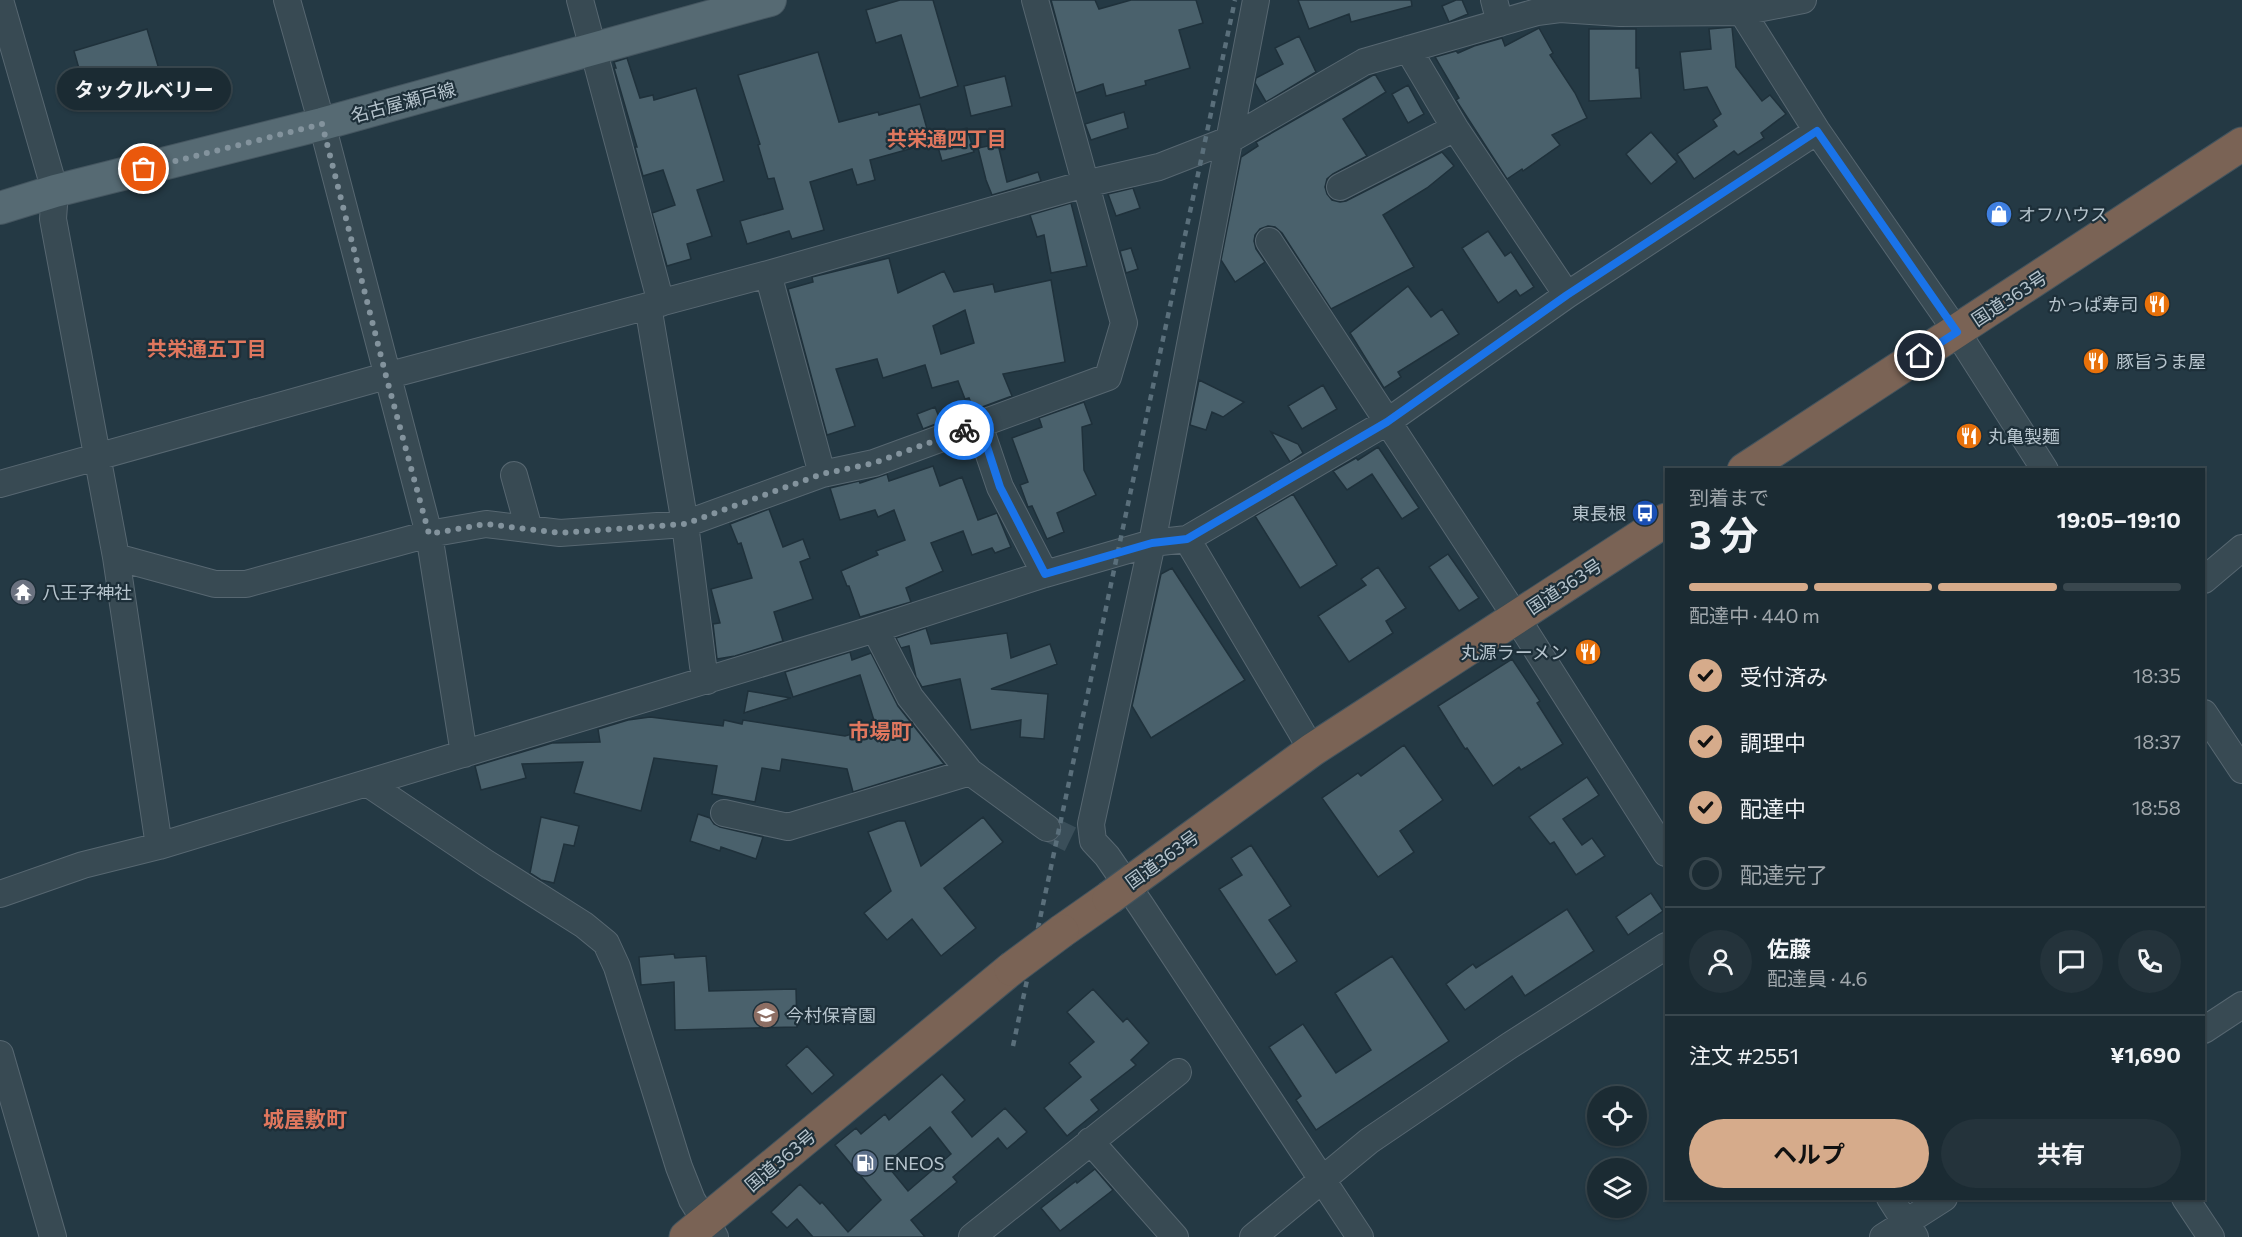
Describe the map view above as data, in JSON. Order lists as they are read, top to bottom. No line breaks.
{"streets":{"highway":["国道363号"],"main road":["名古屋瀬戸線"]},"districts":["共栄通四丁目","共栄通五丁目","市場町","城屋敷町"],"places":{"other":["タックルベリー"],"shop":["オフハウス"],"restaurant":["かっぱ寿司","豚旨うま屋","丸亀製麺","丸源ラーメン"],"bus stop":["東長根"],"temple":["八王子神社"],"school or university":["今村保育園"],"fuel station":["ENEOS"]},"page":{"bubble":"タックルベリー","heading":["3 分","到着まで","19:05–19:10"],"panel":["佐藤","配達員 · 4.6","注文 #2551","¥1,690"],"bar":"配達中 · 440 m","list":[["受付済み","18:35"],["調理中","18:37"],["配達中","18:58"],"配達完了"],"buttons":["ヘルプ","共有"]}}
